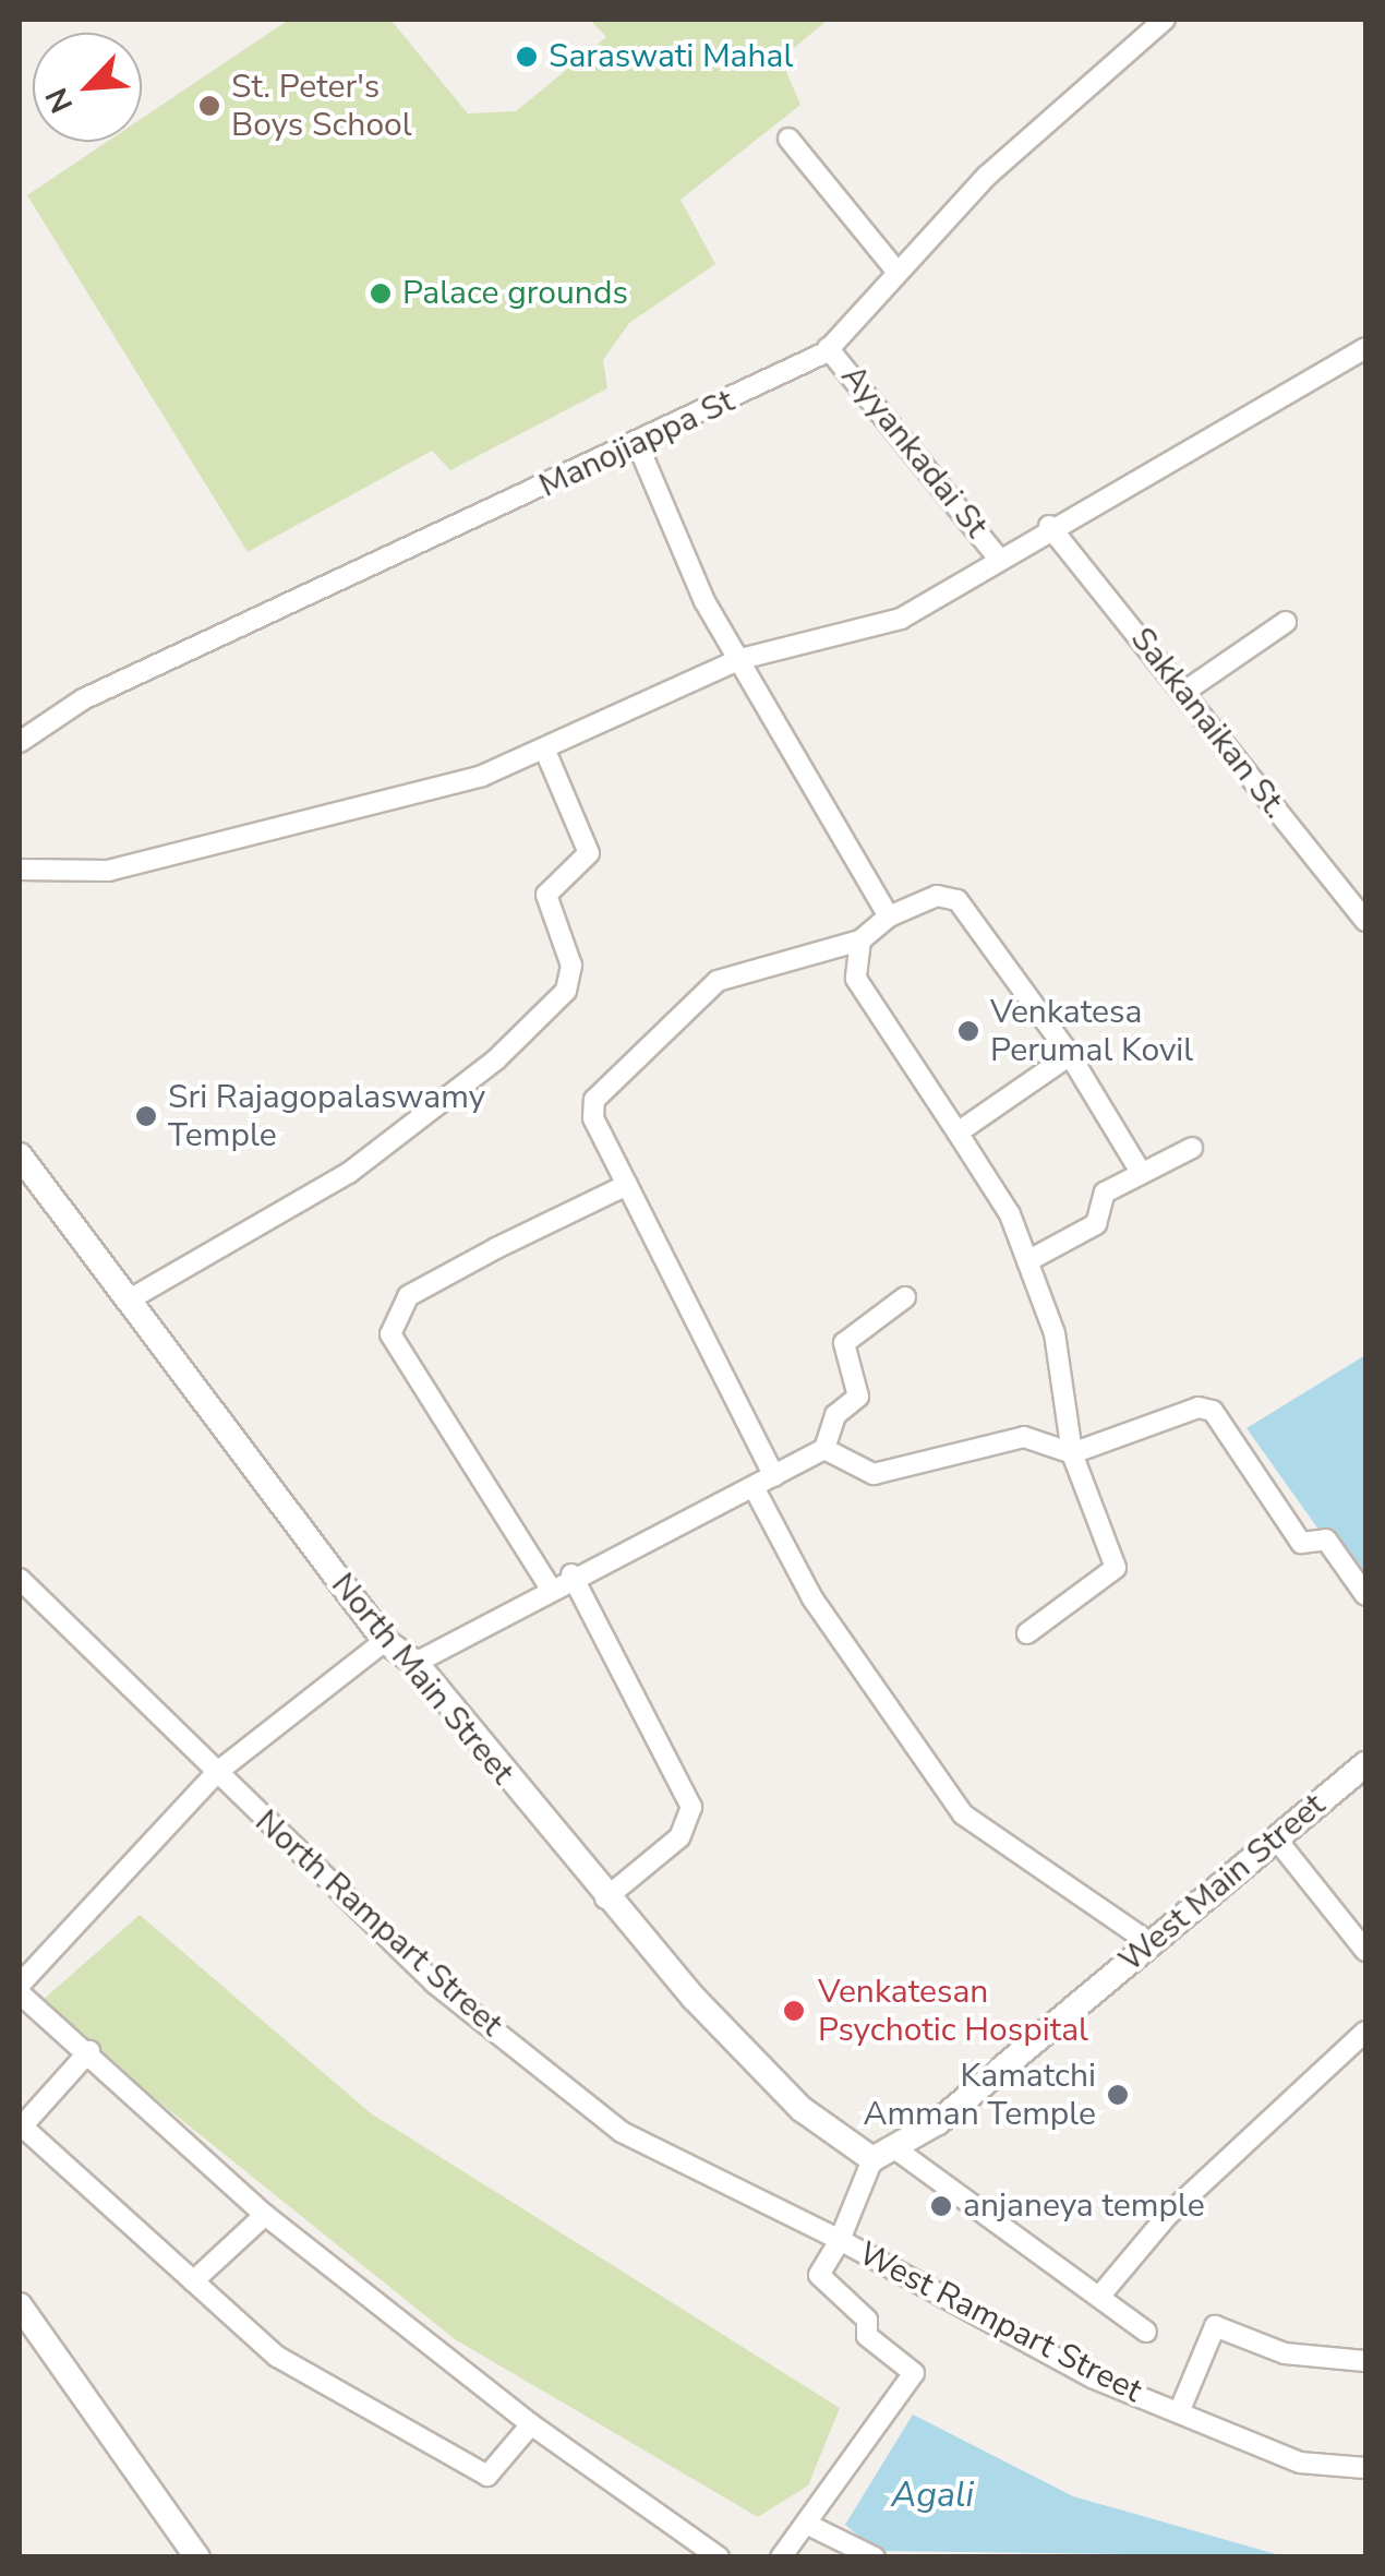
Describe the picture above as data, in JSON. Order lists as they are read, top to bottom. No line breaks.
{"streets":{"street":["Manojiappa St","Ayyankadai St","Sakkanaikan St.","North Main Street","West Main Street","North Rampart Street","West Rampart Street"]},"crossings":[["Manojiappa St","Ayyankadai St"],["North Main Street","West Main Street"],["North Rampart Street","West Rampart Street"]],"water":["Agali"],"places":["Saraswati Mahal","St. Peter's Boys School","Palace grounds","Venkatesa Perumal Kovil","Sri Rajagopalaswamy Temple","Venkatesan Psychotic Hospital","Kamatchi Amman Temple","anjaneya temple"],"north":"bottom left"}
